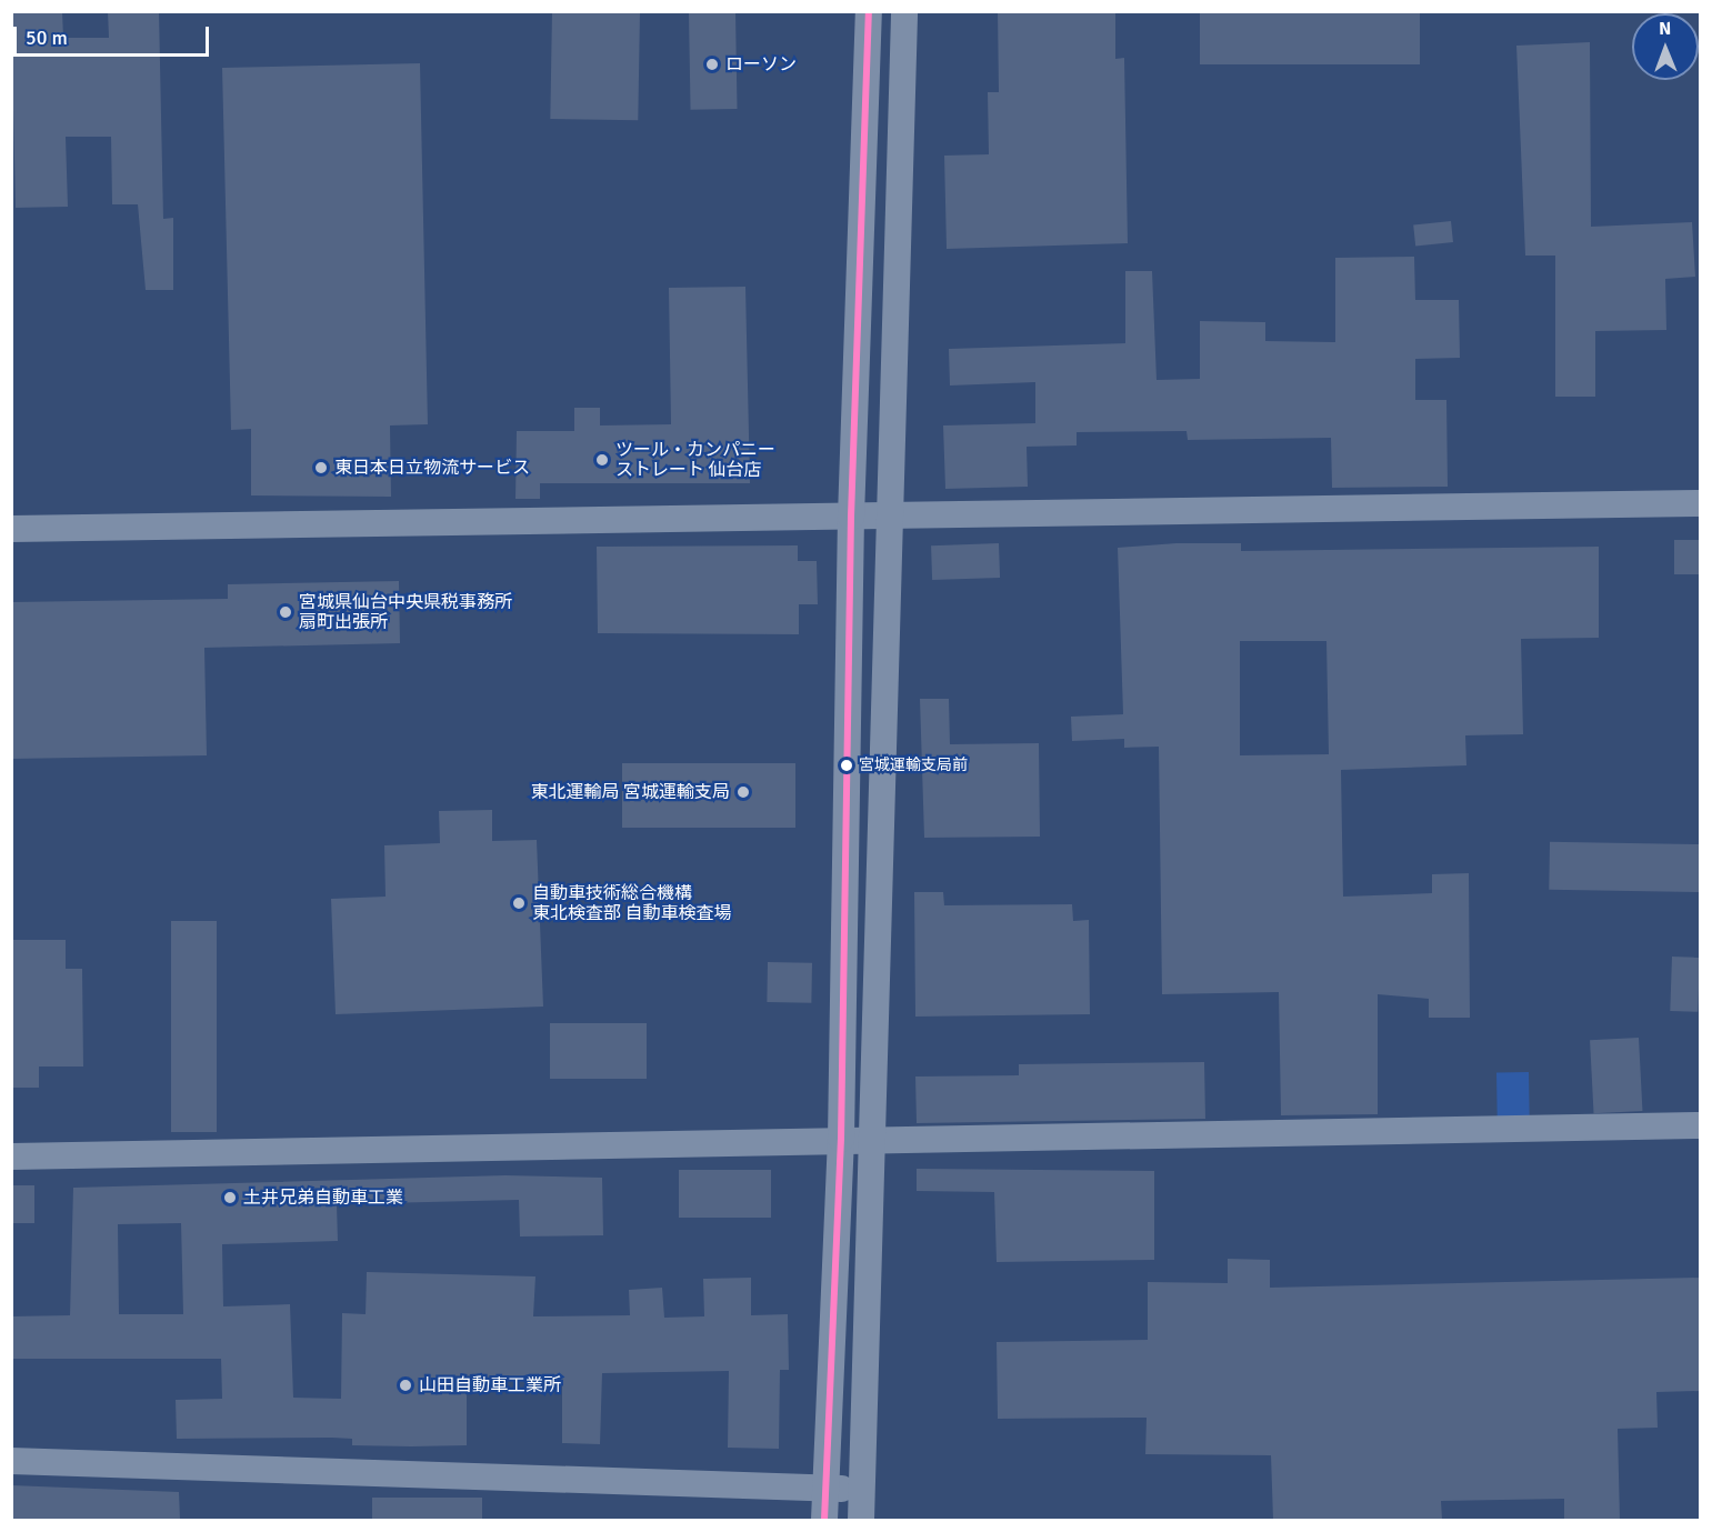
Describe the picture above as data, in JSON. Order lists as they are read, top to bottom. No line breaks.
{"places":["ローソン","ツール・カンパニー ストレート 仙台店","東日本日立物流サービス","宮城県仙台中央県税事務所 扇町出張所","宮城運輸支局前","東北運輸局 宮城運輸支局","自動車技術総合機構 東北検査部 自動車検査場","土井兄弟自動車工業","山田自動車工業所"],"scale_bar":"50 m","north":"top"}
